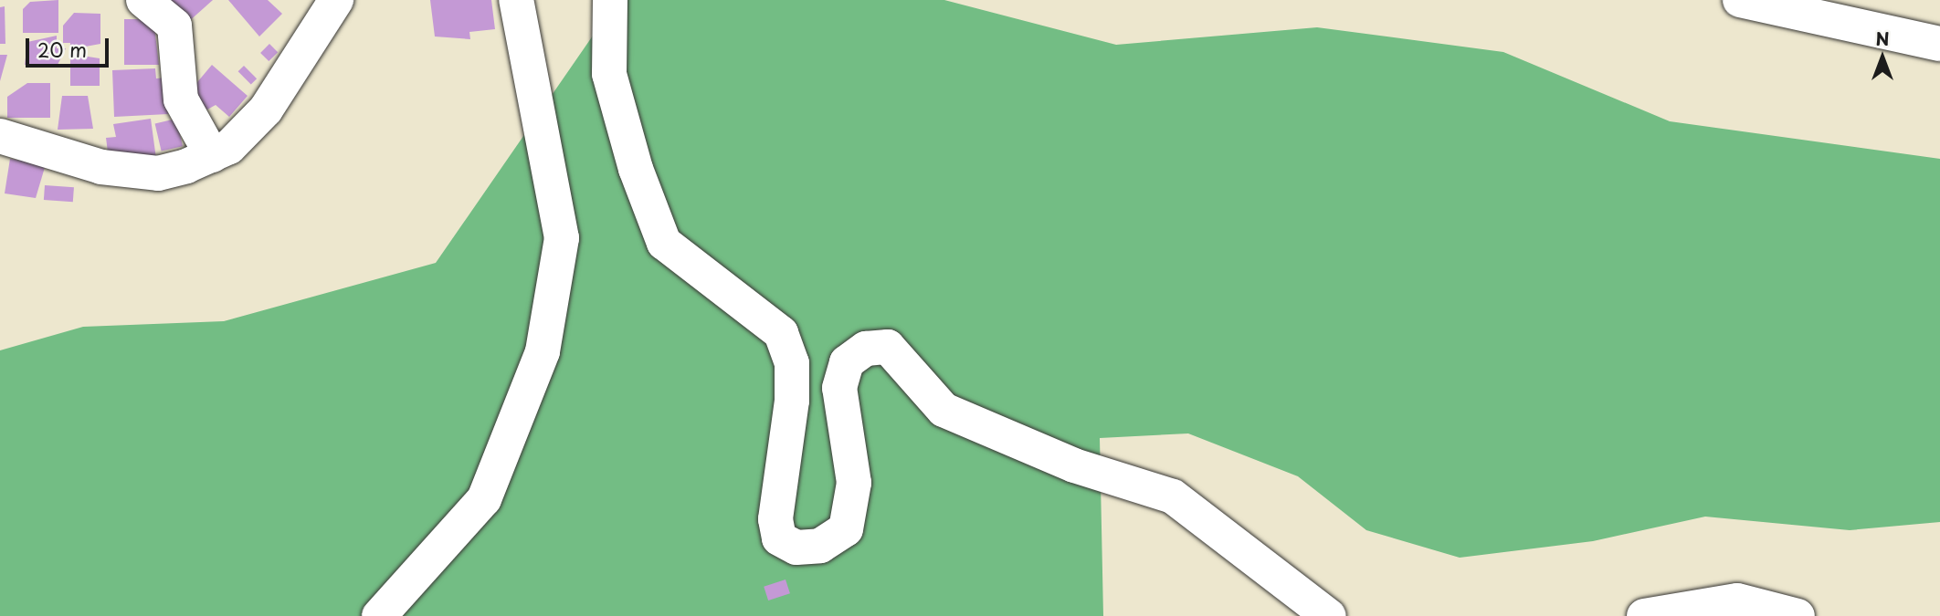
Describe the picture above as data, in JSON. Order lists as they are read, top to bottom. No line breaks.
{"scale_bar":"20 m","north":"top"}
